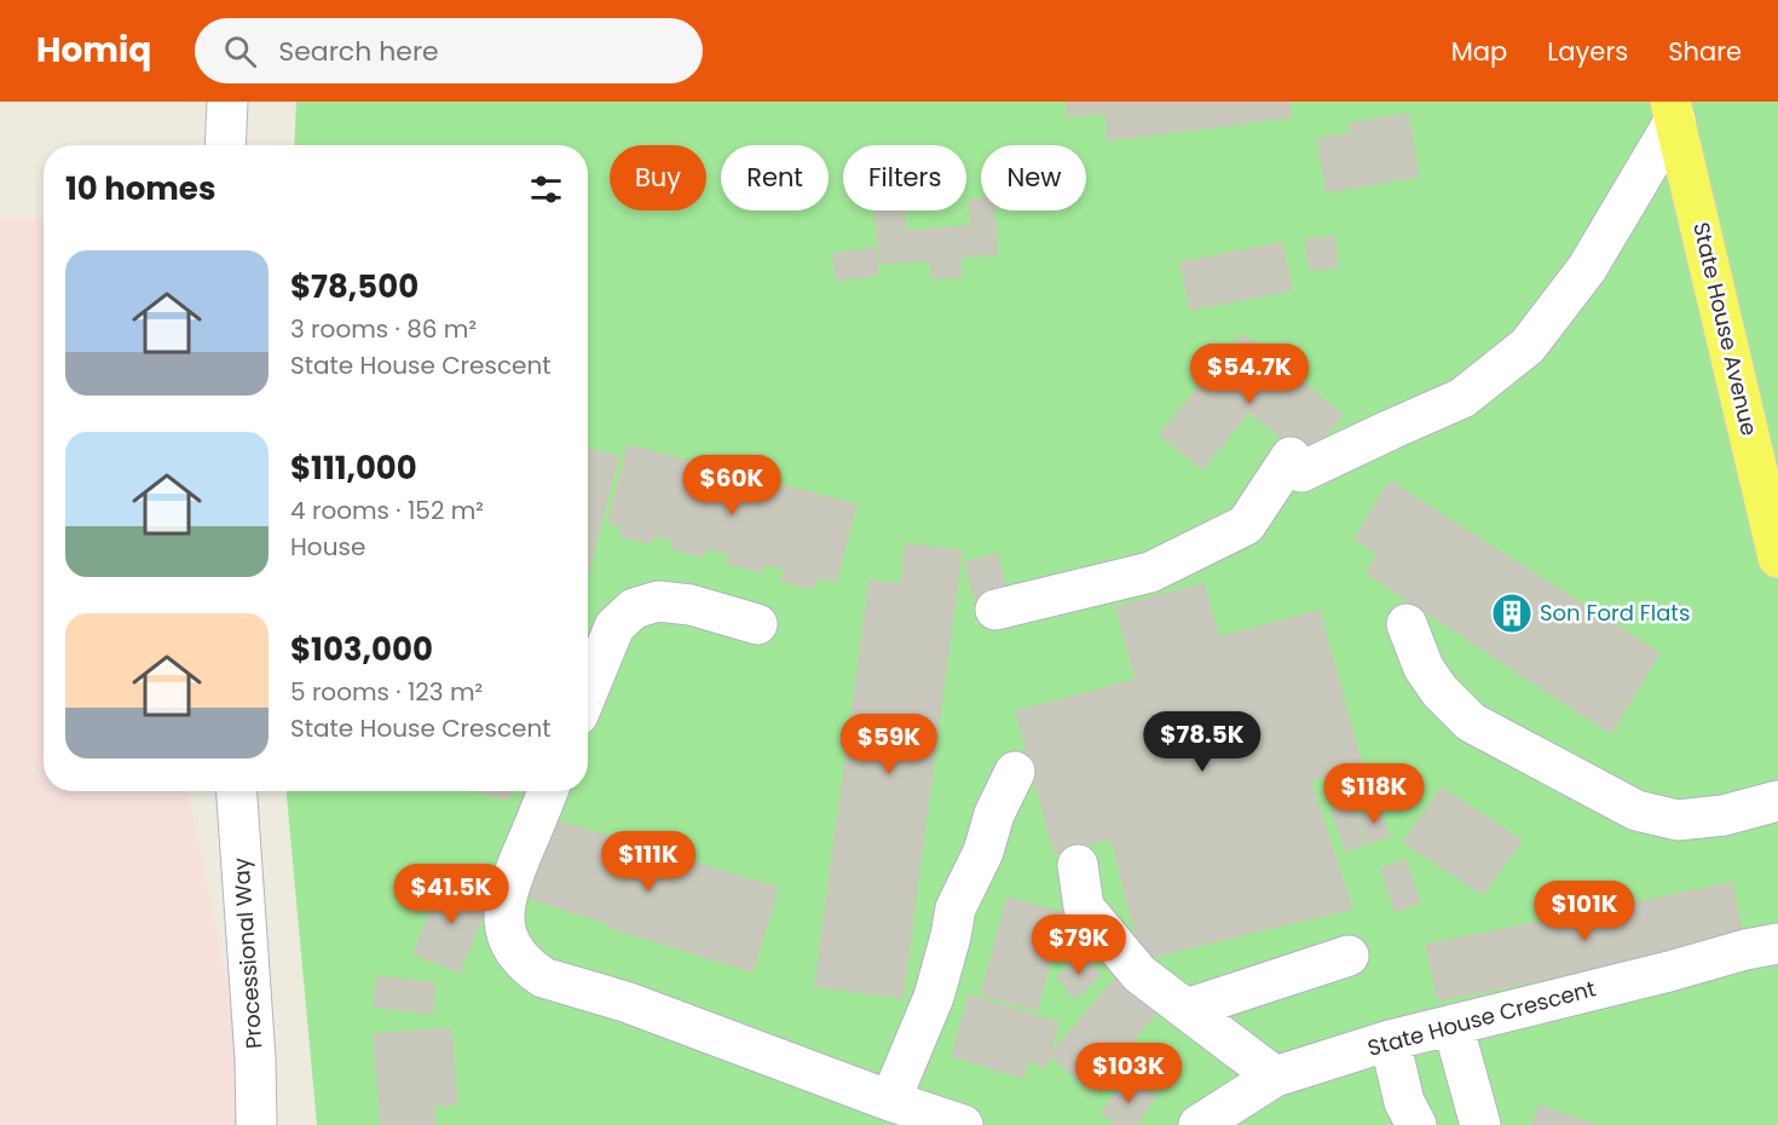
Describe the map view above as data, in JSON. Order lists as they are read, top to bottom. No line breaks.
{"streets":{"main road":["State House Avenue"],"street":["Processional Way","State House Crescent"]},"places":{"building":["Son Ford Flats"]},"page":{"header":"Homiq","search":"Search here","nav":["Map","Layers","Share"],"chip":["Buy","Rent","Filters","New"],"heading":"10 homes","list":[{"name":"$78,500","note":"3 rooms · 86 m² · State House Crescent"},{"name":"$111,000","note":"4 rooms · 152 m² · House"},{"name":"$103,000","note":"5 rooms · 123 m² · State House Crescent"}],"price":["$54.7K","$60K","$78.5K","$59K","$118K","$111K","$41.5K","$101K","$79K","$103K"]}}
